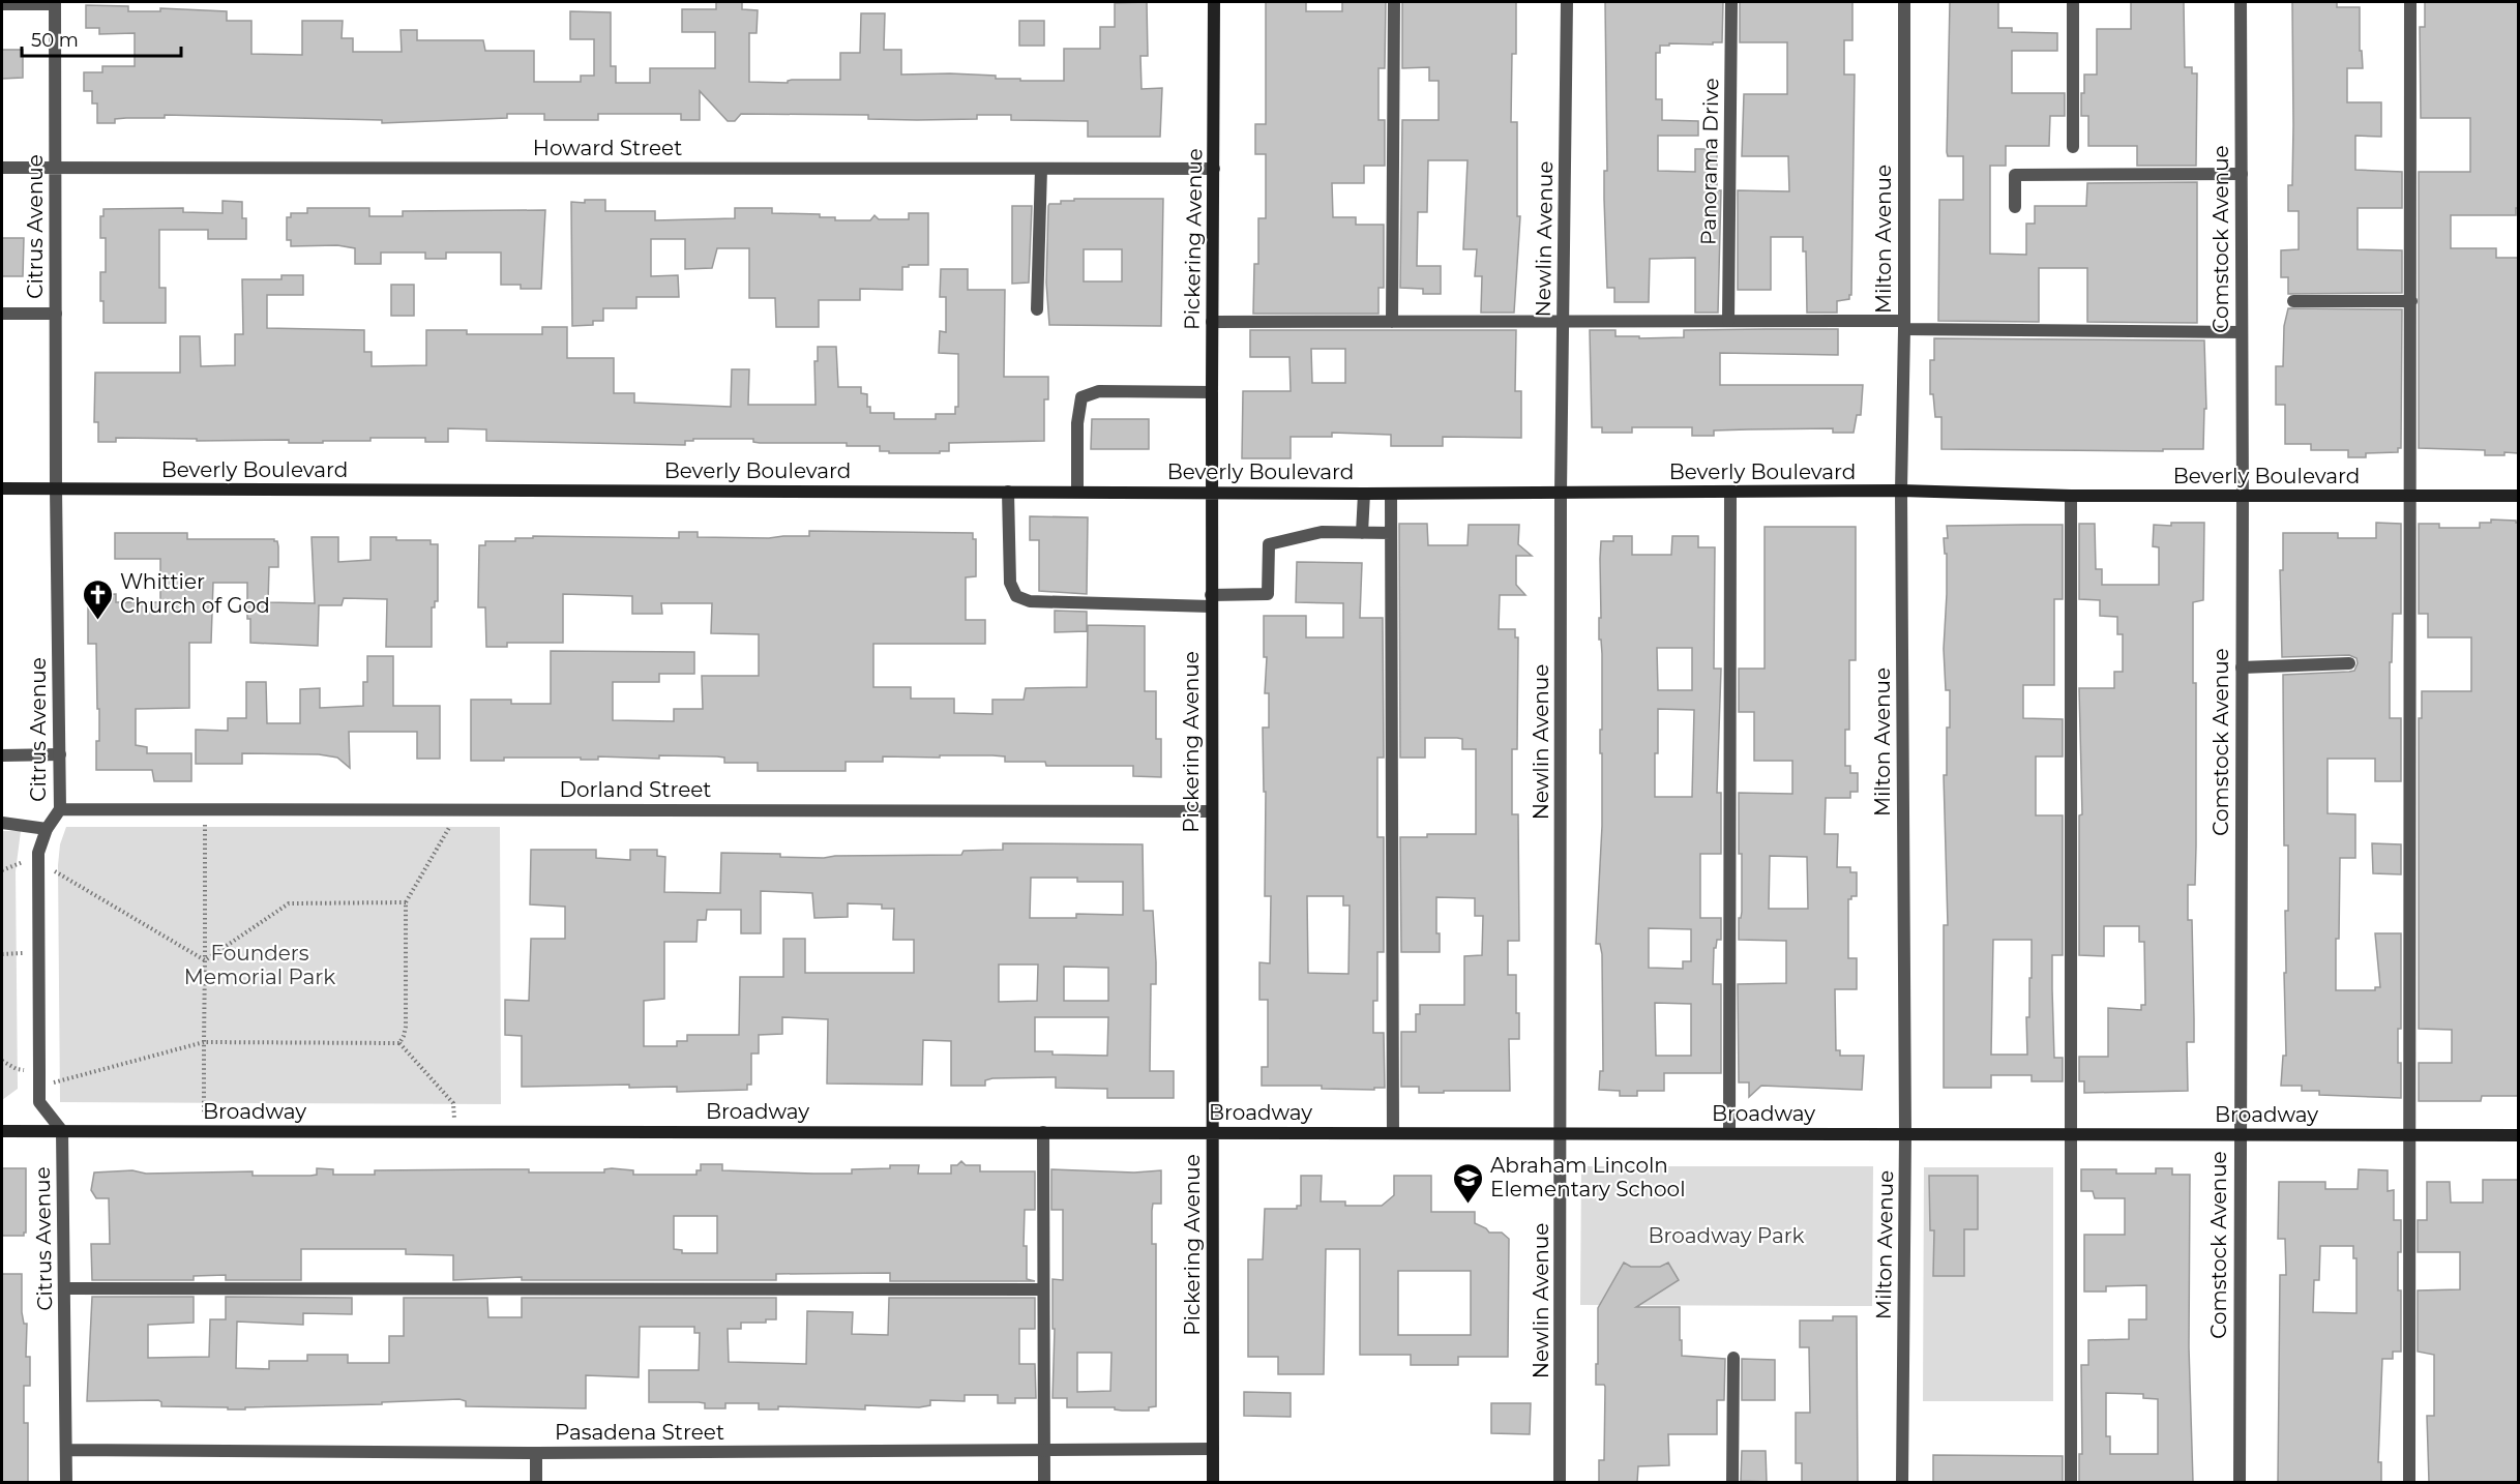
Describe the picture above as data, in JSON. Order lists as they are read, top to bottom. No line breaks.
{"streets":{"street":["Howard Street","Panorama Drive","Citrus Avenue","Pickering Avenue","Newlin Avenue","Milton Avenue","Comstock Avenue","Beverly Boulevard","Dorland Street","Broadway","Pasadena Street"]},"crossings":[["Howard Street","Citrus Avenue"],["Howard Street","Pickering Avenue"],["Citrus Avenue","Beverly Boulevard"],["Citrus Avenue","Dorland Street"],["Citrus Avenue","Broadway"],["Citrus Avenue","Pasadena Street"],["Pickering Avenue","Beverly Boulevard"],["Pickering Avenue","Dorland Street"],["Pickering Avenue","Broadway"],["Pickering Avenue","Pasadena Street"],["Newlin Avenue","Beverly Boulevard"],["Newlin Avenue","Broadway"],["Milton Avenue","Beverly Boulevard"],["Milton Avenue","Broadway"],["Comstock Avenue","Beverly Boulevard"],["Comstock Avenue","Broadway"]],"parks":["Founders Memorial Park","Broadway Park"],"places":{"church":["Whittier Church of God"],"school or university":["Abraham Lincoln Elementary School"]},"scale_bar":"50 m"}
